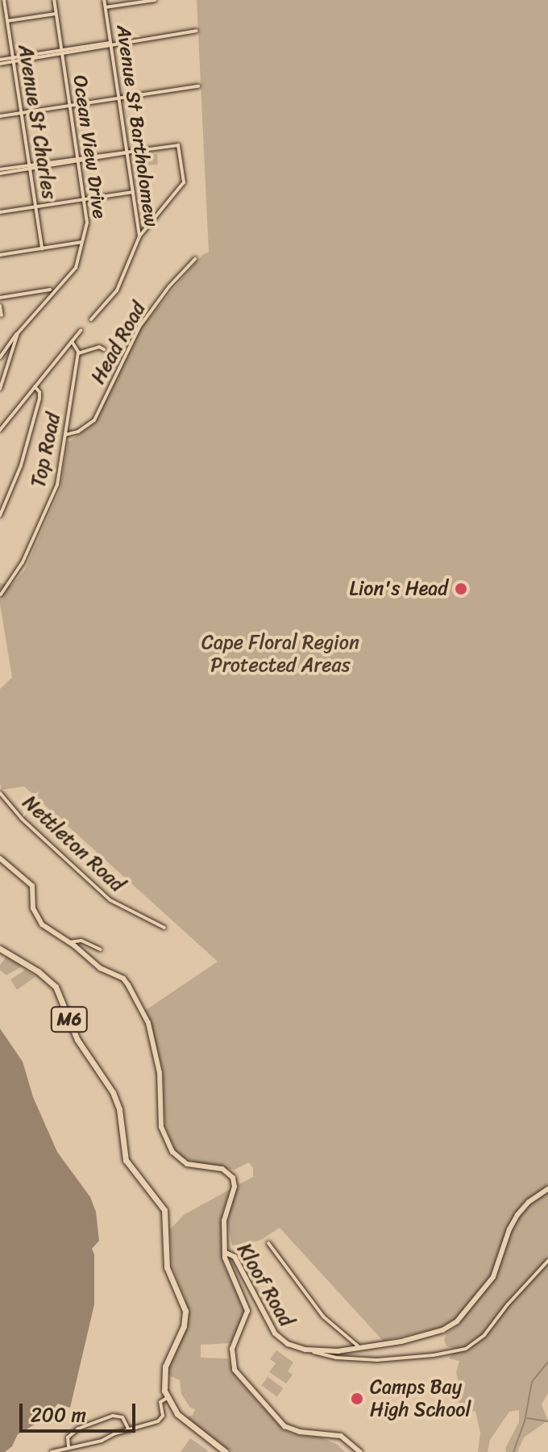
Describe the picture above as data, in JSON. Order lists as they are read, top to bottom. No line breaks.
{"streets":{"main road":["M6","Kloof Road"],"street":["Avenue St Charles","Avenue St Bartholomew","Ocean View Drive","Head Road","Top Road","Nettleton Road"]},"crossings":[["Head Road","Top Road"]],"parks":["Cape Floral Region Protected Areas"],"places":["Lion's Head","Camps Bay High School"],"scale_bar":"200 m"}
